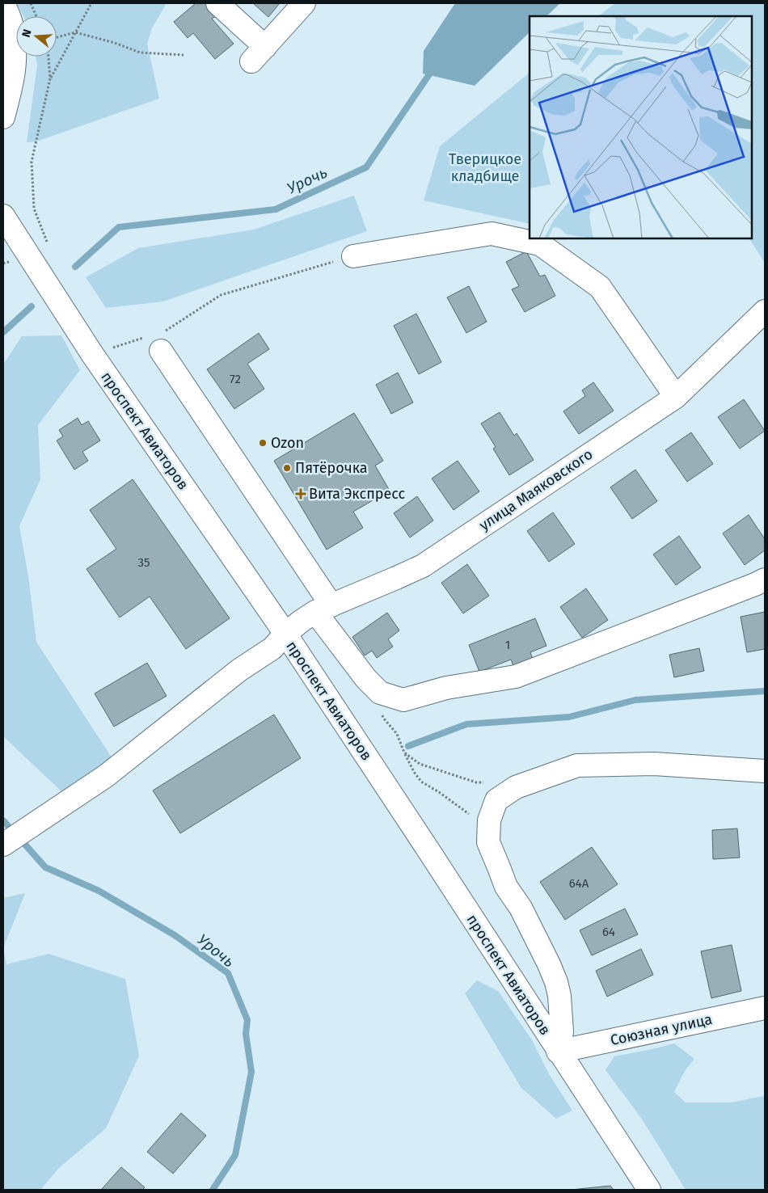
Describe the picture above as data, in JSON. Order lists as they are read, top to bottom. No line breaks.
{"streets":{"street":["проспект Авиаторов","улица Маяковского","Союзная улица"]},"crossings":[["проспект Авиаторов","улица Маяковского"],["проспект Авиаторов","Союзная улица"]],"water":["Урочь"],"parks":["Тверицкое кладбище"],"places":{"other":["Ozon","Пятёрочка"],"health":["Вита Экспресс"]},"house_numbers":["72","35","1","64А","64"],"north":"left"}
